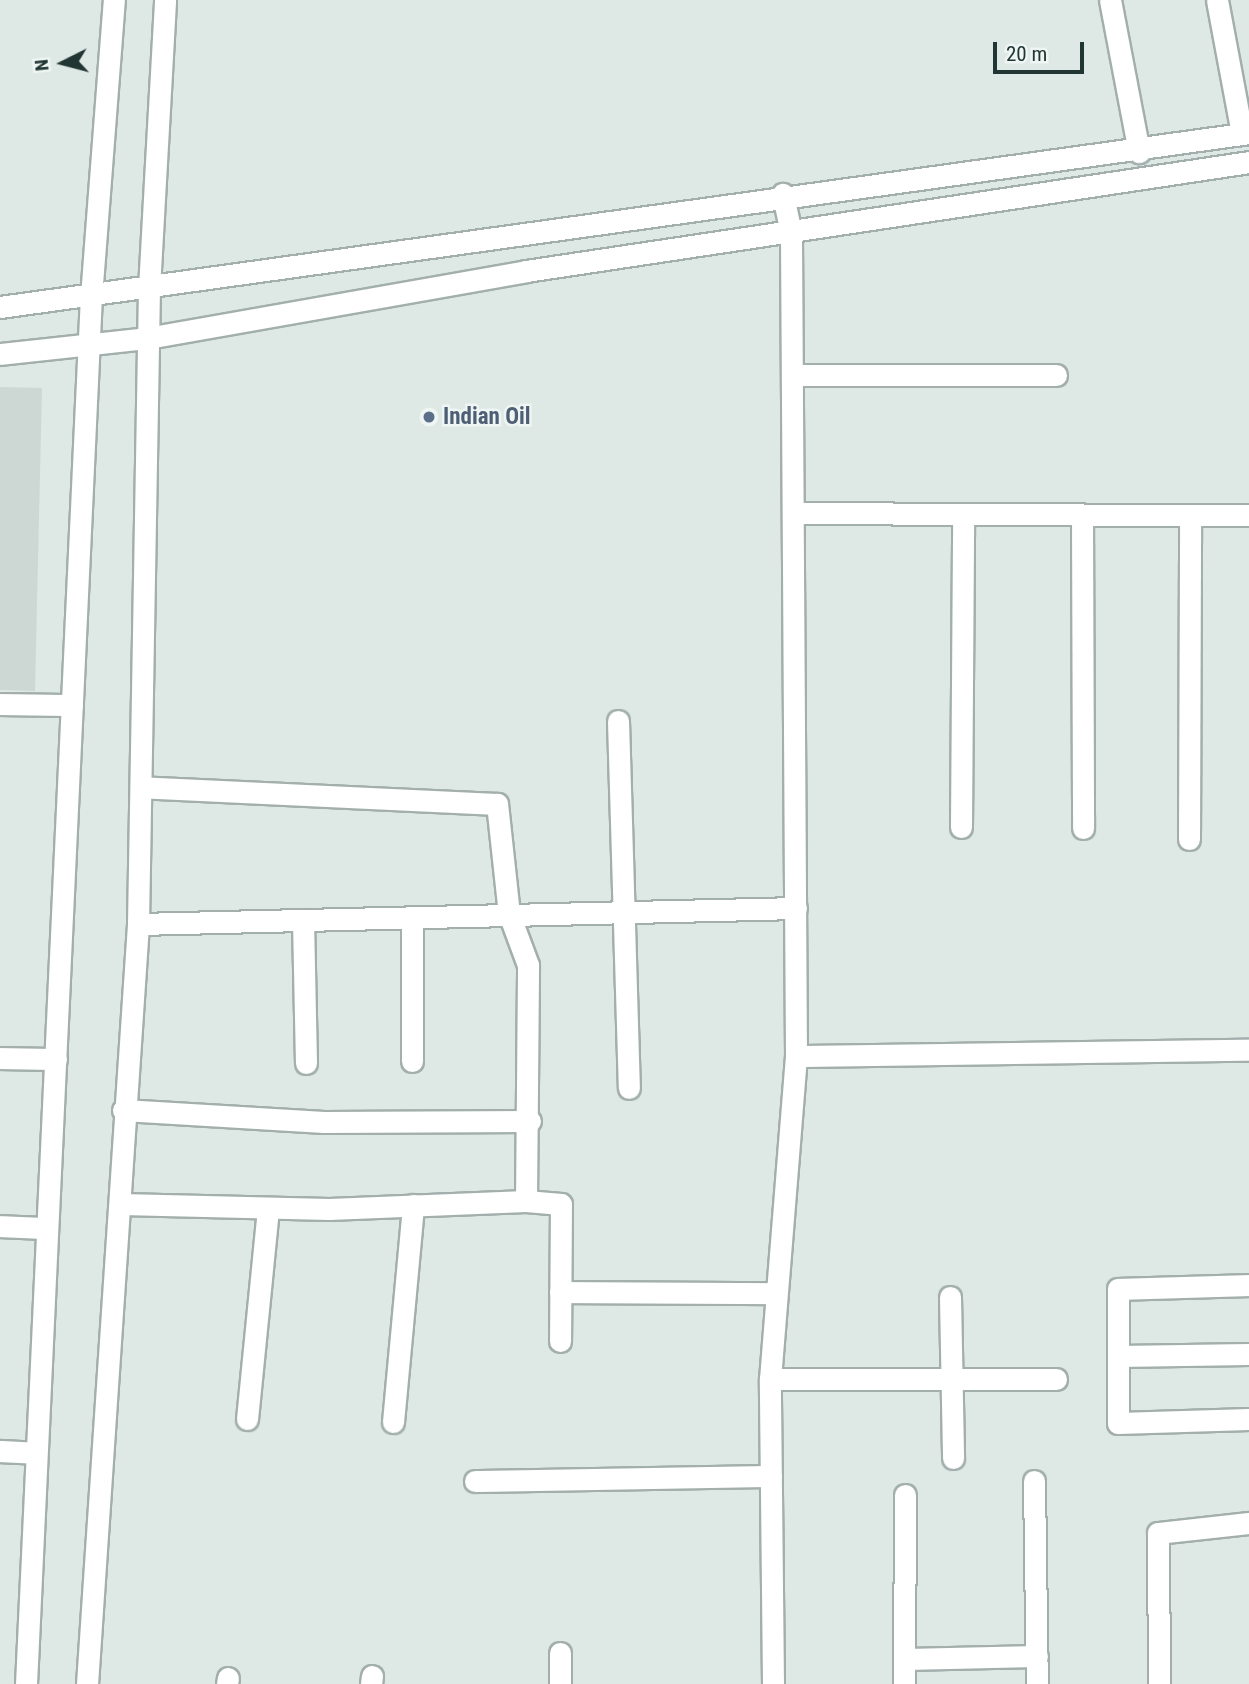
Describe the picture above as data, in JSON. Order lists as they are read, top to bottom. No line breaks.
{"places":["Indian Oil"],"scale_bar":"20 m","north":"left"}
